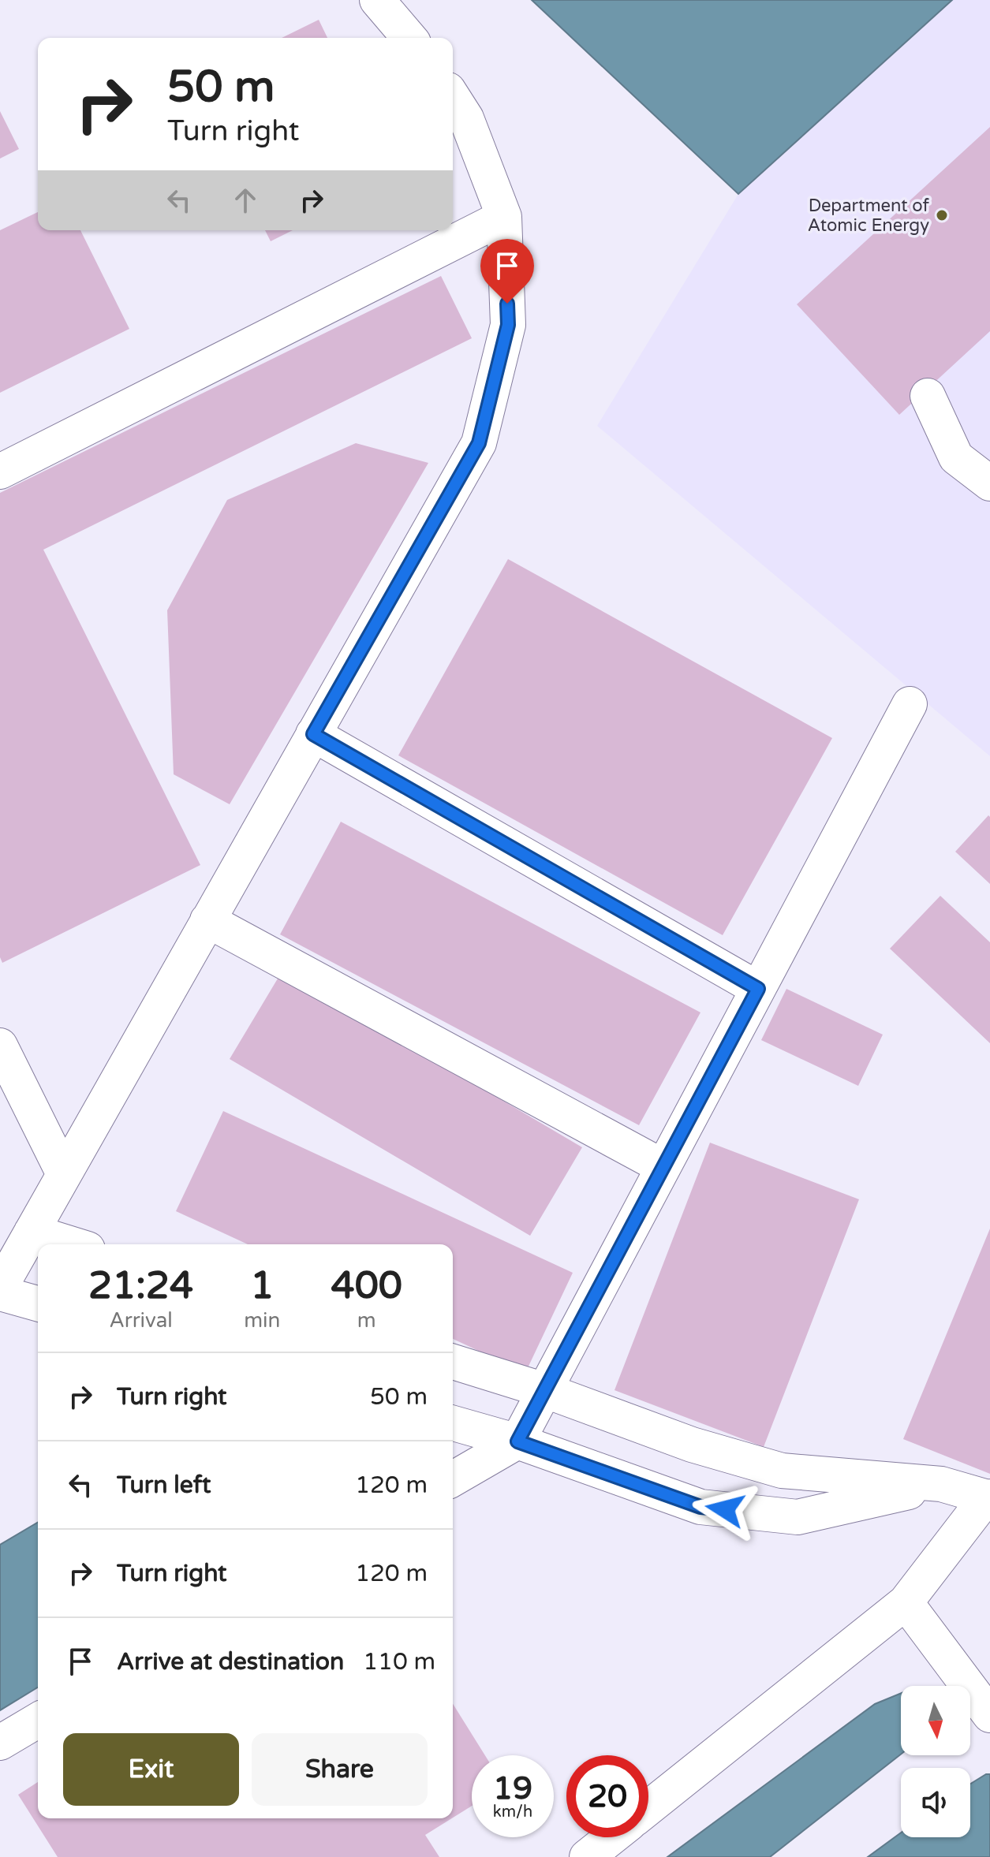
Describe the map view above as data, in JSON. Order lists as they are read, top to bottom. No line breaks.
{"places":["Department of Atomic Energy"],"north":"bottom","page":{"turn":["50 m","Turn right"],"eta":["21:24","Arrival","1","min","400","m"],"list":[{"name":"Turn right","value":"50 m"},{"name":"Turn left","value":"120 m"},{"name":"Turn right","value":"120 m"},{"name":"Arrive at destination","value":"110 m"}],"buttons":["Exit","Share"],"speed":"19 km/h","limit":"20"}}
